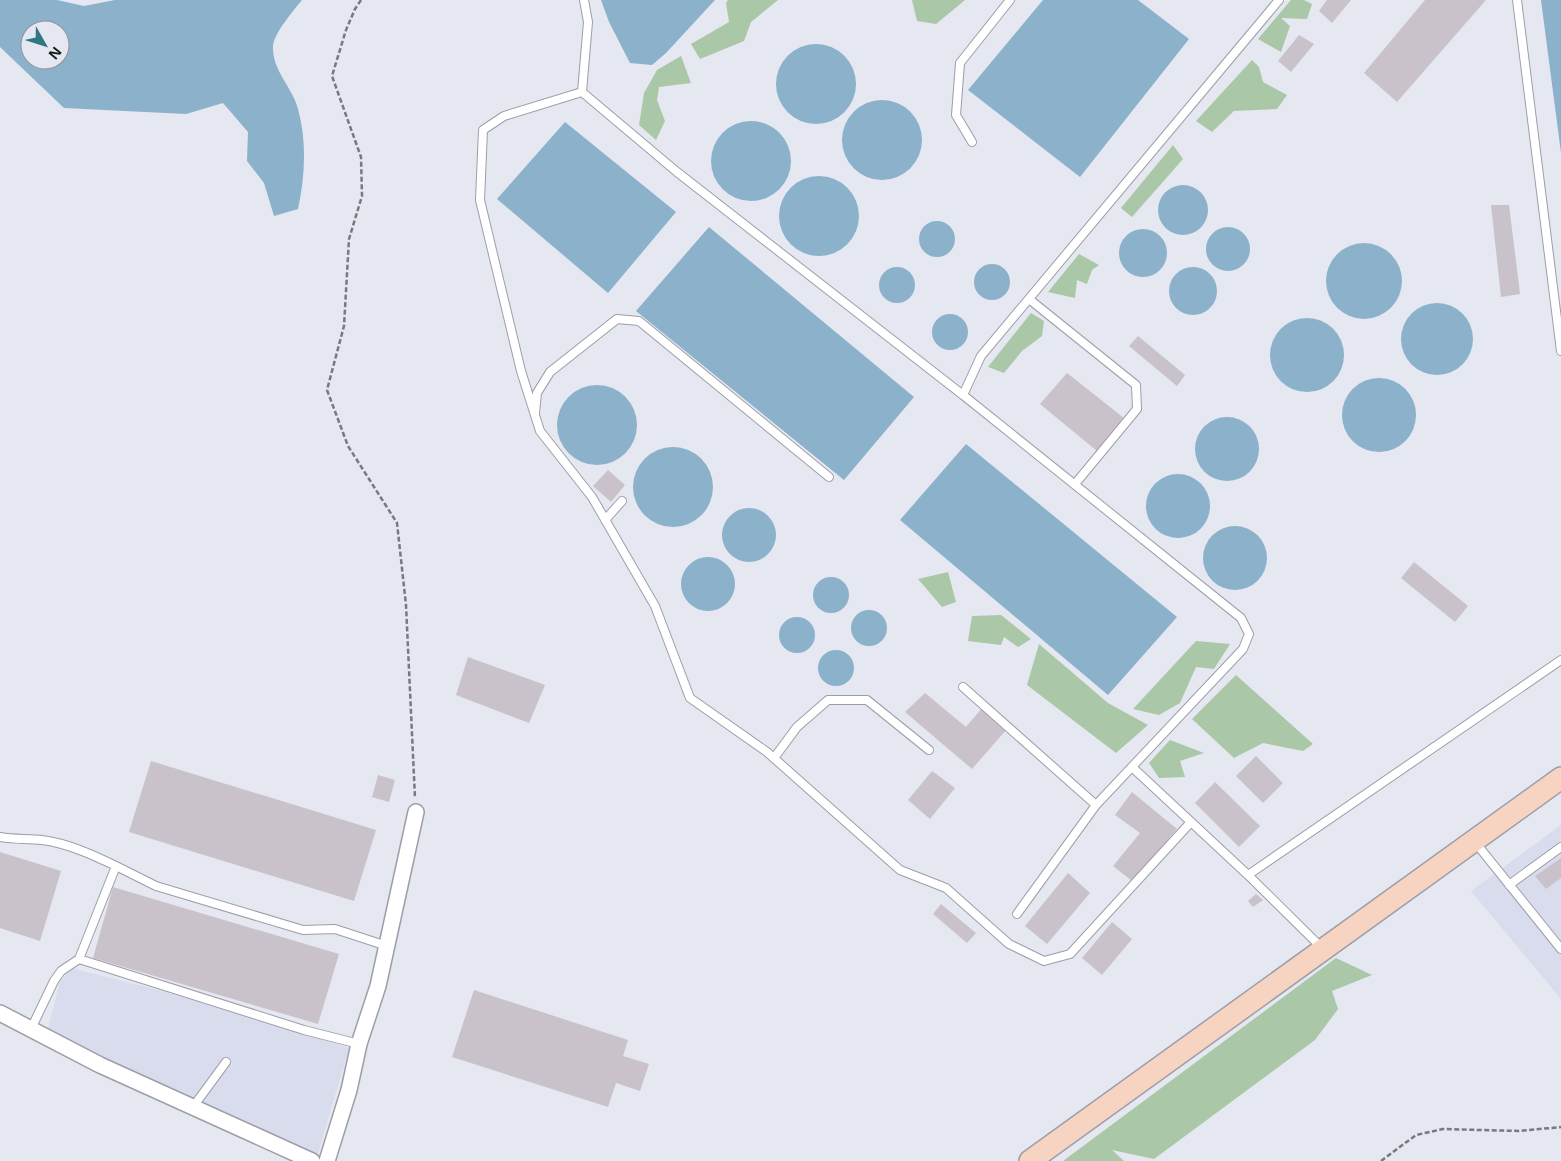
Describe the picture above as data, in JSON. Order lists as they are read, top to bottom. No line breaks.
{"north":"bottom right"}
